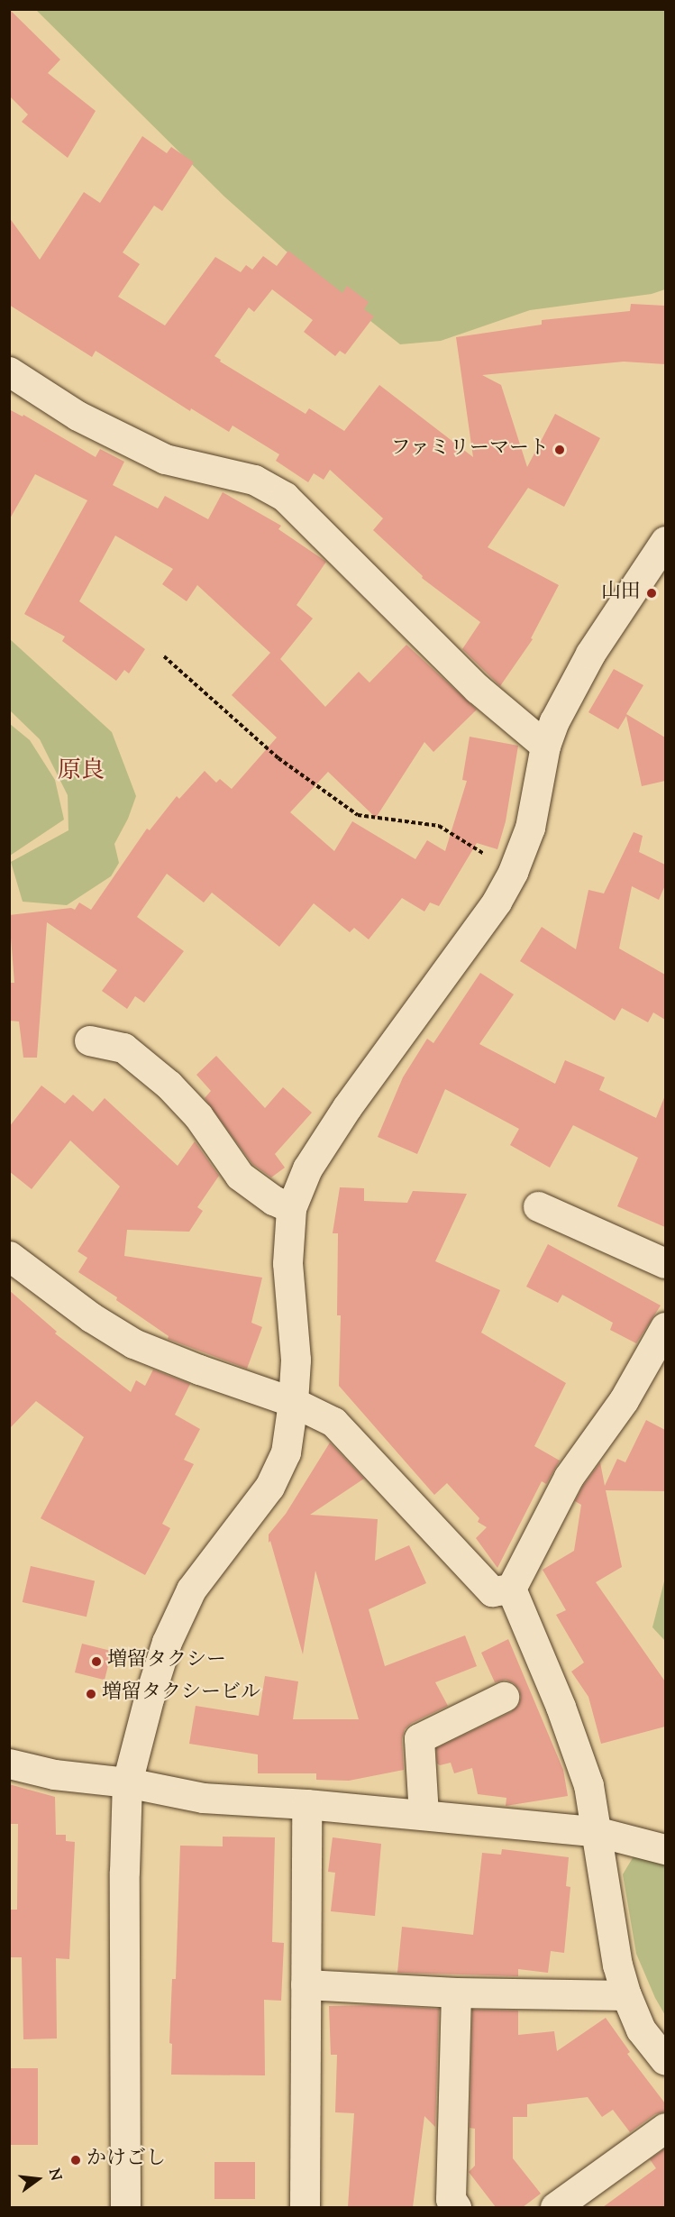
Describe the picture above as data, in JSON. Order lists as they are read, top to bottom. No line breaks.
{"districts":["原良"],"places":["ファミリーマート","山田","増留タクシー","増留タクシービル","かけごし"],"north":"right"}
